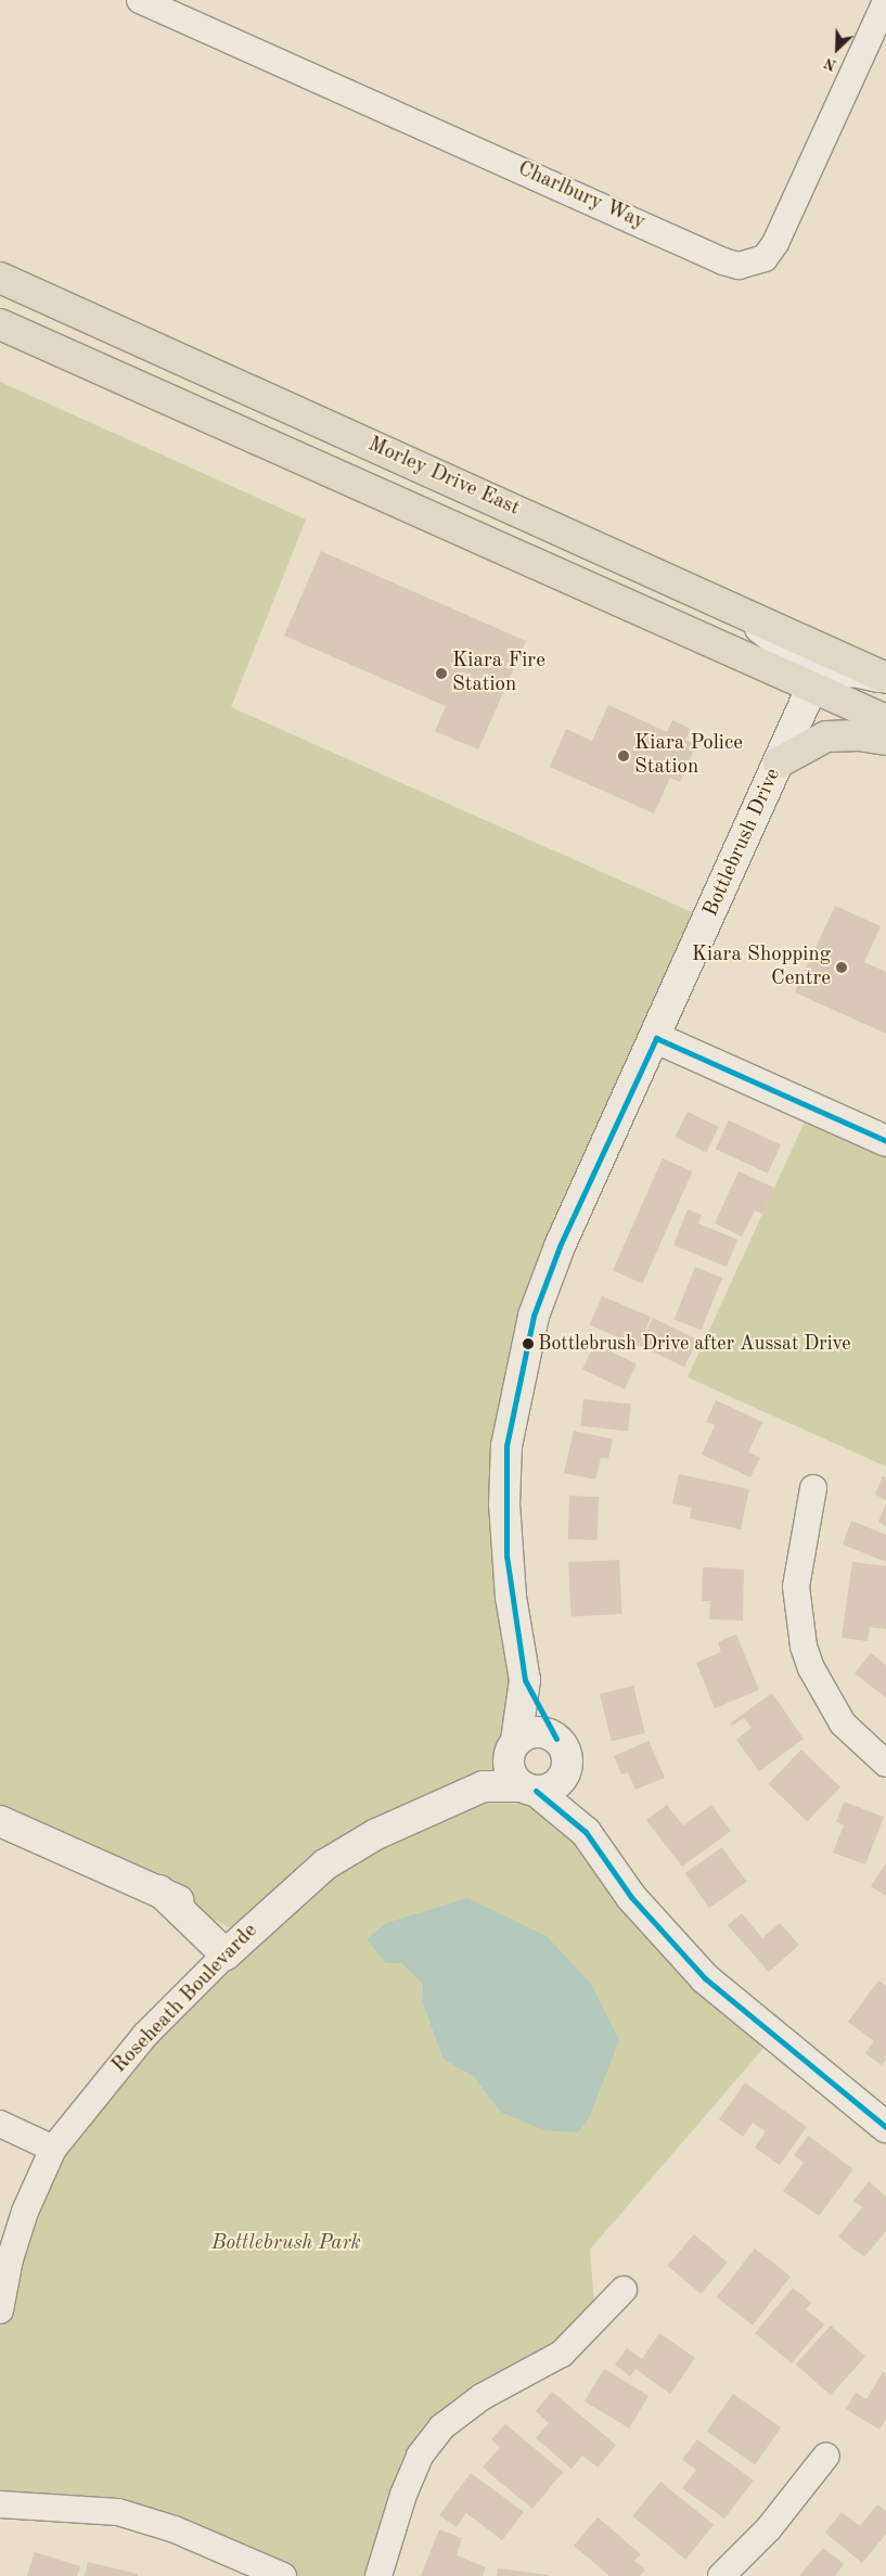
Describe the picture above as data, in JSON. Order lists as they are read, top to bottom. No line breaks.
{"streets":{"main road":["Morley Drive East"],"street":["Charlbury Way","Bottlebrush Drive","Roseheath Boulevarde"]},"crossings":[["Morley Drive East","Bottlebrush Drive"],["Bottlebrush Drive","Roseheath Boulevarde"]],"parks":["Bottlebrush Park"],"places":["Kiara Fire Station","Kiara Police Station","Kiara Shopping Centre","Bottlebrush Drive after Aussat Drive"],"north":"bottom left"}
